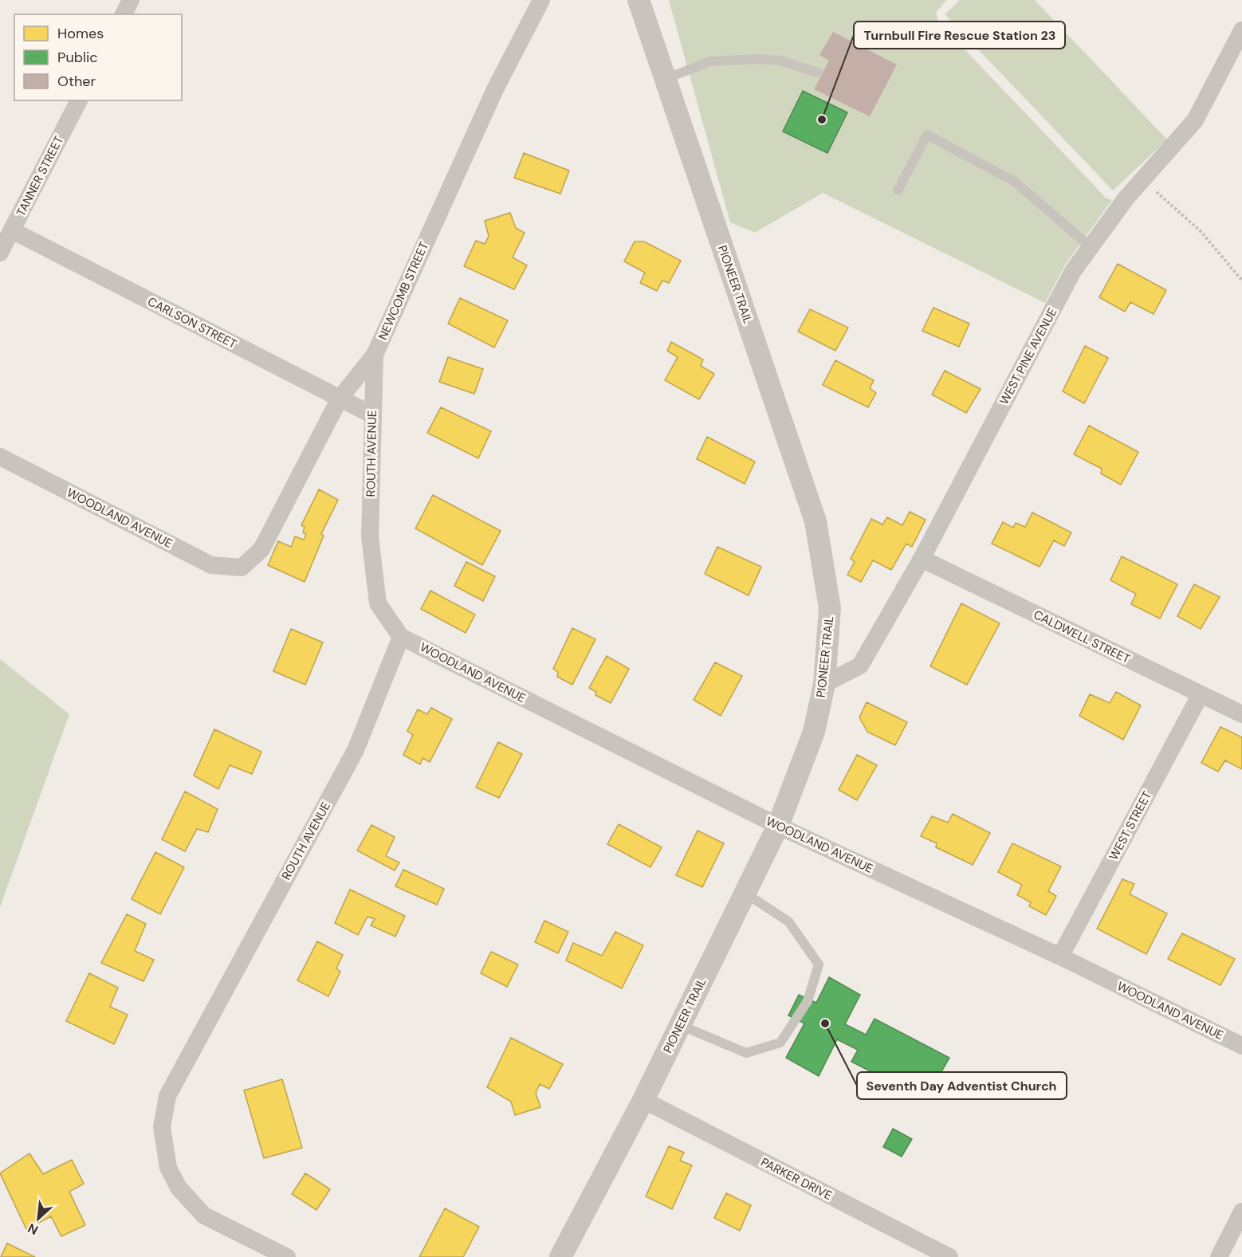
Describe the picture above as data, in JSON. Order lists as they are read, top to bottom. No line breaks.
{"streets":{"street":["TANNER STREET","PIONEER TRAIL","NEWCOMB STREET","CARLSON STREET","WEST PINE AVENUE","ROUTH AVENUE","WOODLAND AVENUE","CALDWELL STREET","WEST STREET","PARKER DRIVE"]},"crossings":[["TANNER STREET","CARLSON STREET"],["PIONEER TRAIL","WEST PINE AVENUE"],["PIONEER TRAIL","WOODLAND AVENUE"],["PIONEER TRAIL","PARKER DRIVE"],["NEWCOMB STREET","CARLSON STREET"],["NEWCOMB STREET","ROUTH AVENUE"],["NEWCOMB STREET","WOODLAND AVENUE"],["CARLSON STREET","ROUTH AVENUE"],["WEST PINE AVENUE","CALDWELL STREET"],["ROUTH AVENUE","WOODLAND AVENUE"],["WOODLAND AVENUE","WEST STREET"],["CALDWELL STREET","WEST STREET"]],"places":["Turnbull Fire Rescue Station 23","Seventh Day Adventist Church"],"legend":["Homes","Public","Other"],"north":"bottom left"}
